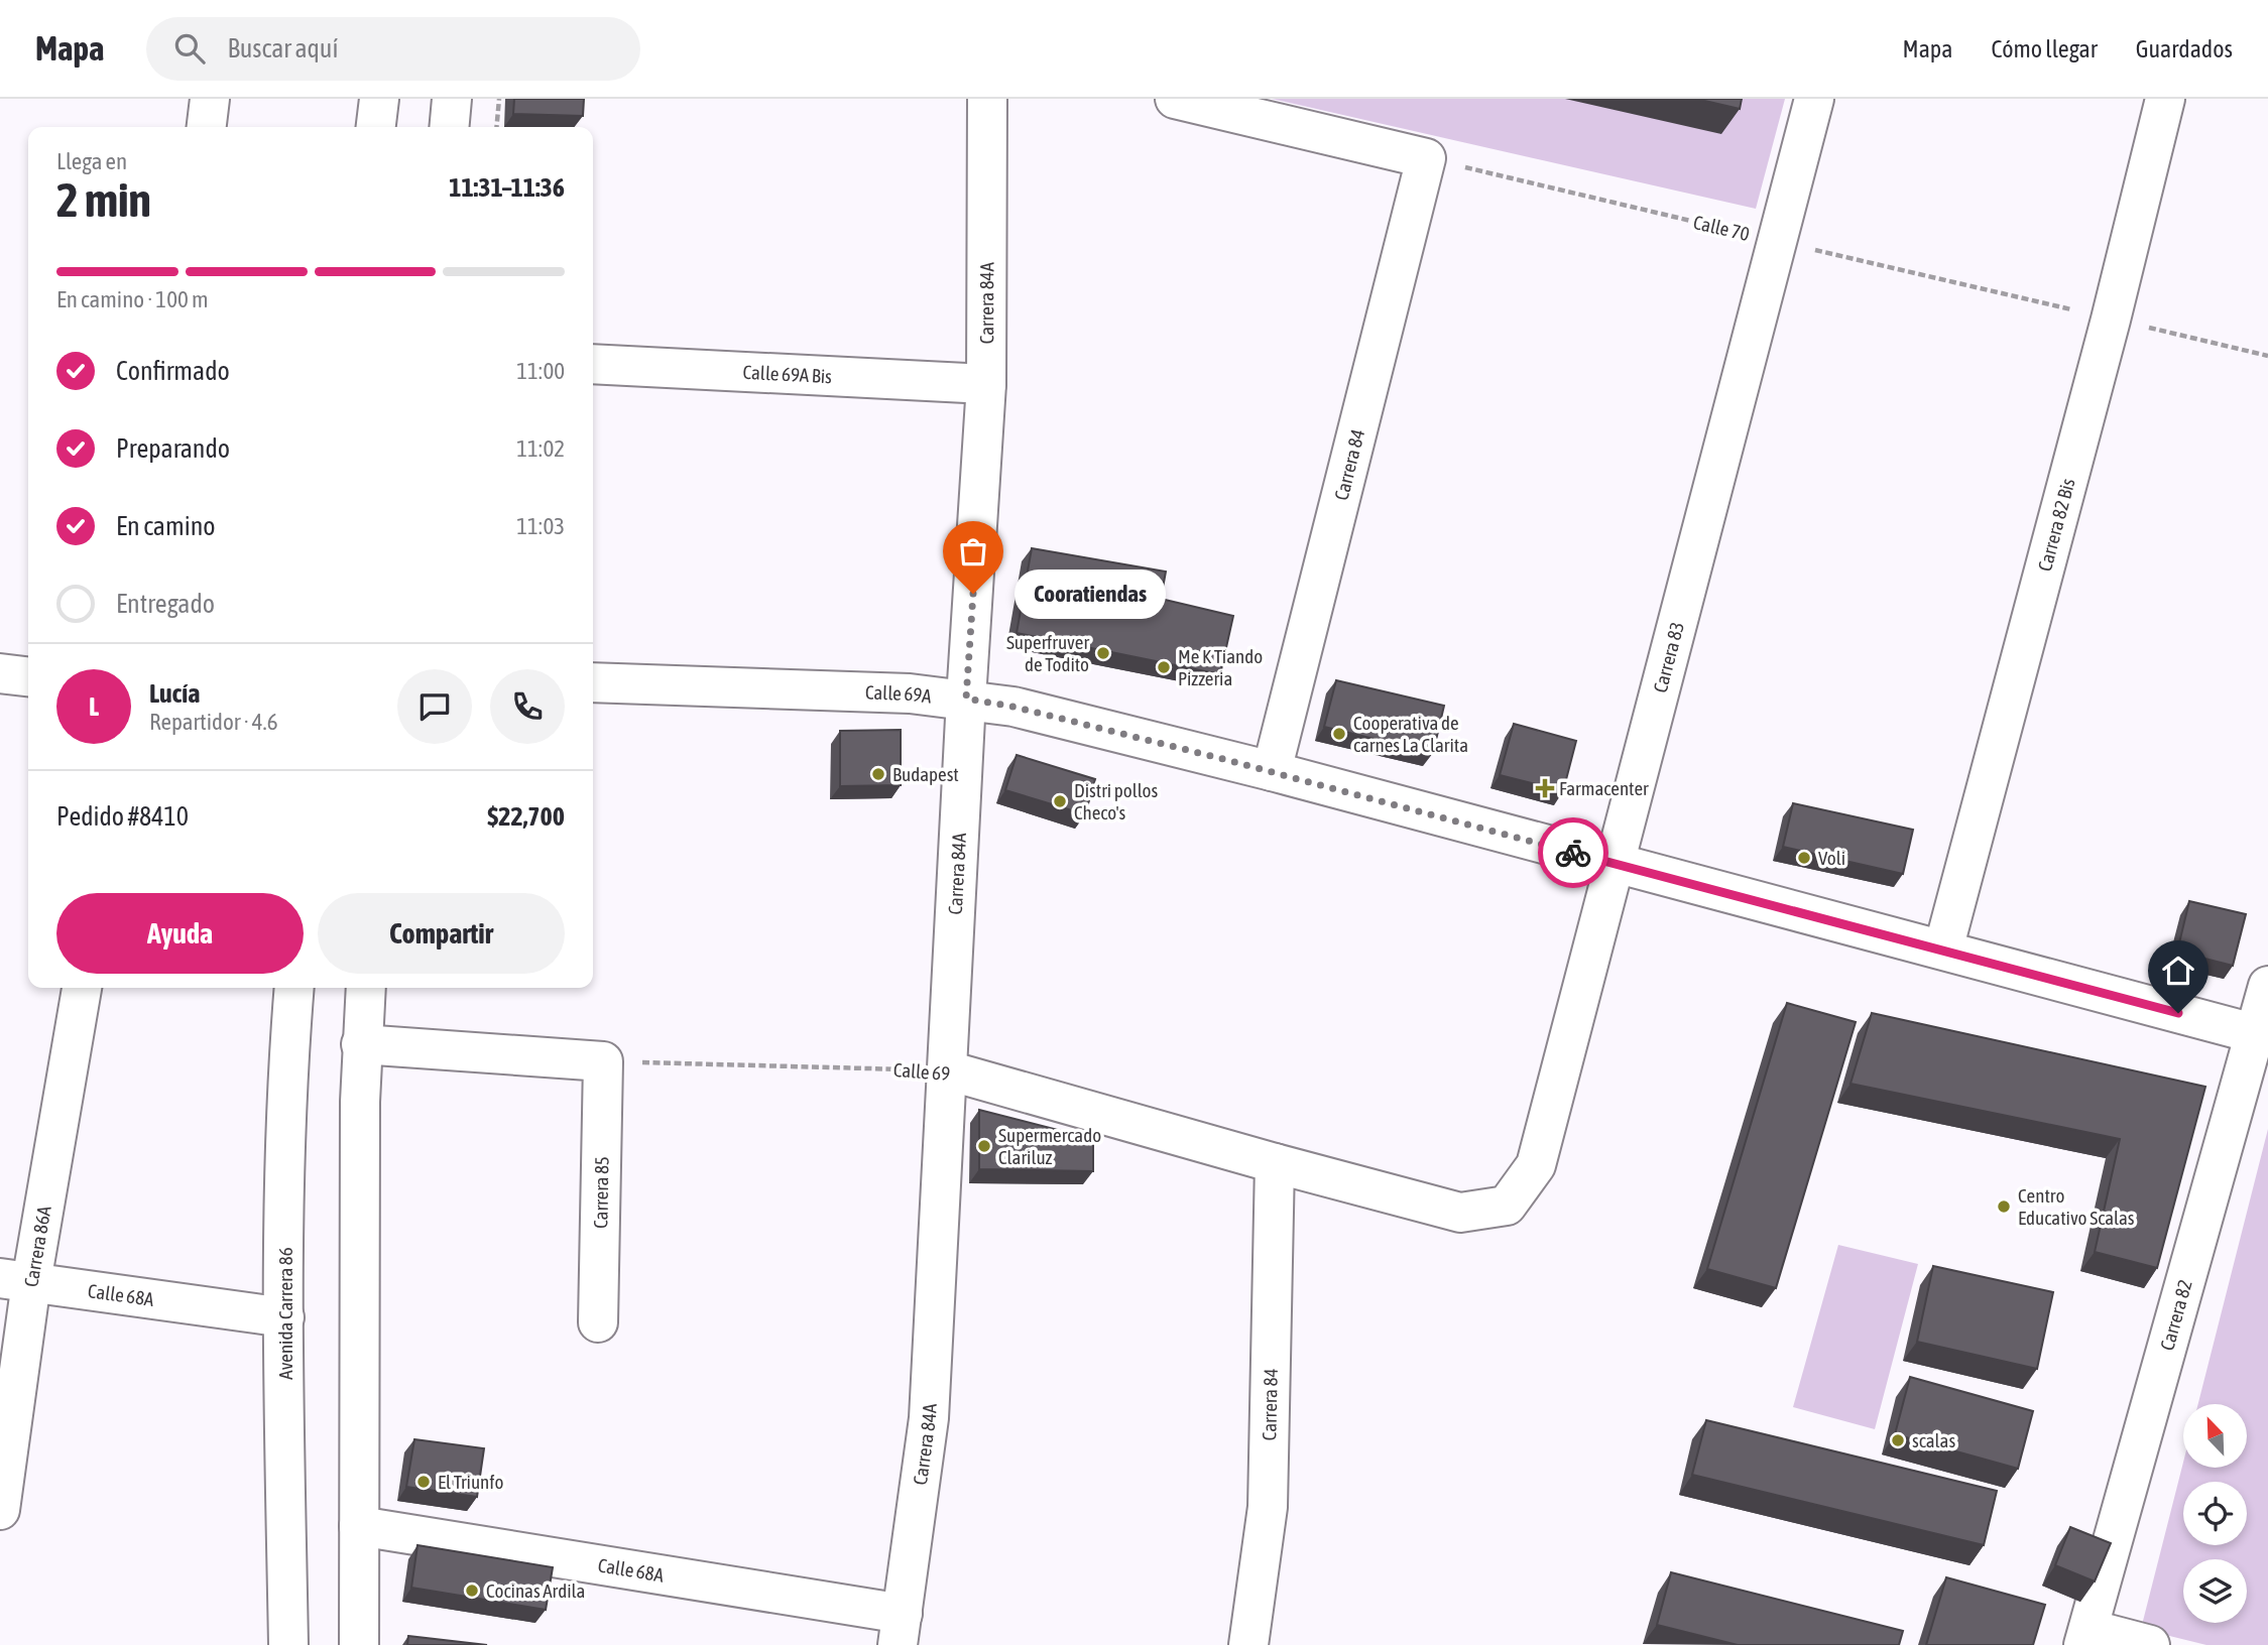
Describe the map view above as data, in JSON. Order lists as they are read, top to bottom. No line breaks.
{"streets":{"street":["Carrera 84A","Calle 69A Bis","Carrera 84","Carrera 82 Bis","Carrera 83","Calle 69A","Calle 69","Carrera 85","Carrera 86A","Calle 68A","Avenida Carrera 86","Carrera 82"],"path":["Calle 70"]},"crossings":[["Calle 70","Carrera 84"],["Calle 70","Carrera 82 Bis"],["Calle 70","Carrera 83"],["Carrera 84A","Calle 69A Bis"],["Carrera 84A","Calle 69A"],["Carrera 84A","Calle 69"],["Carrera 84A","Calle 68A"],["Carrera 84","Calle 69A"],["Carrera 84","Calle 69"],["Carrera 82 Bis","Calle 69A"],["Carrera 83","Calle 69A"],["Carrera 83","Calle 69"],["Calle 69A","Carrera 82"],["Calle 69","Carrera 85"],["Carrera 86A","Calle 68A"],["Calle 68A","Avenida Carrera 86"]],"places":{"other":["Cooratiendas","Superfruver de Todito","Me K Tiando Pizzeria","Cooperativa de carnes La Clarita","Budapest","Distri pollos Checo's","Voli","Supermercado Clariluz","Centro Educativo Scalas","scalas","El Triunfo","Cocinas Ardila"],"health":["Farmacenter"]},"north":"top left","page":{"header":"Mapa","search":"Buscar aquí","nav":["Mapa","Cómo llegar","Guardados"],"heading":["2 min","Llega en","11:31–11:36"],"panel":["Lucía","Repartidor · 4.6","Pedido #8410","$22,700"],"bar":"En camino · 100 m","list":[["Confirmado","11:00"],["Preparando","11:02"],["En camino","11:03"],"Entregado"],"bubble":"Cooratiendas","round":"L","buttons":["Ayuda","Compartir"]}}
